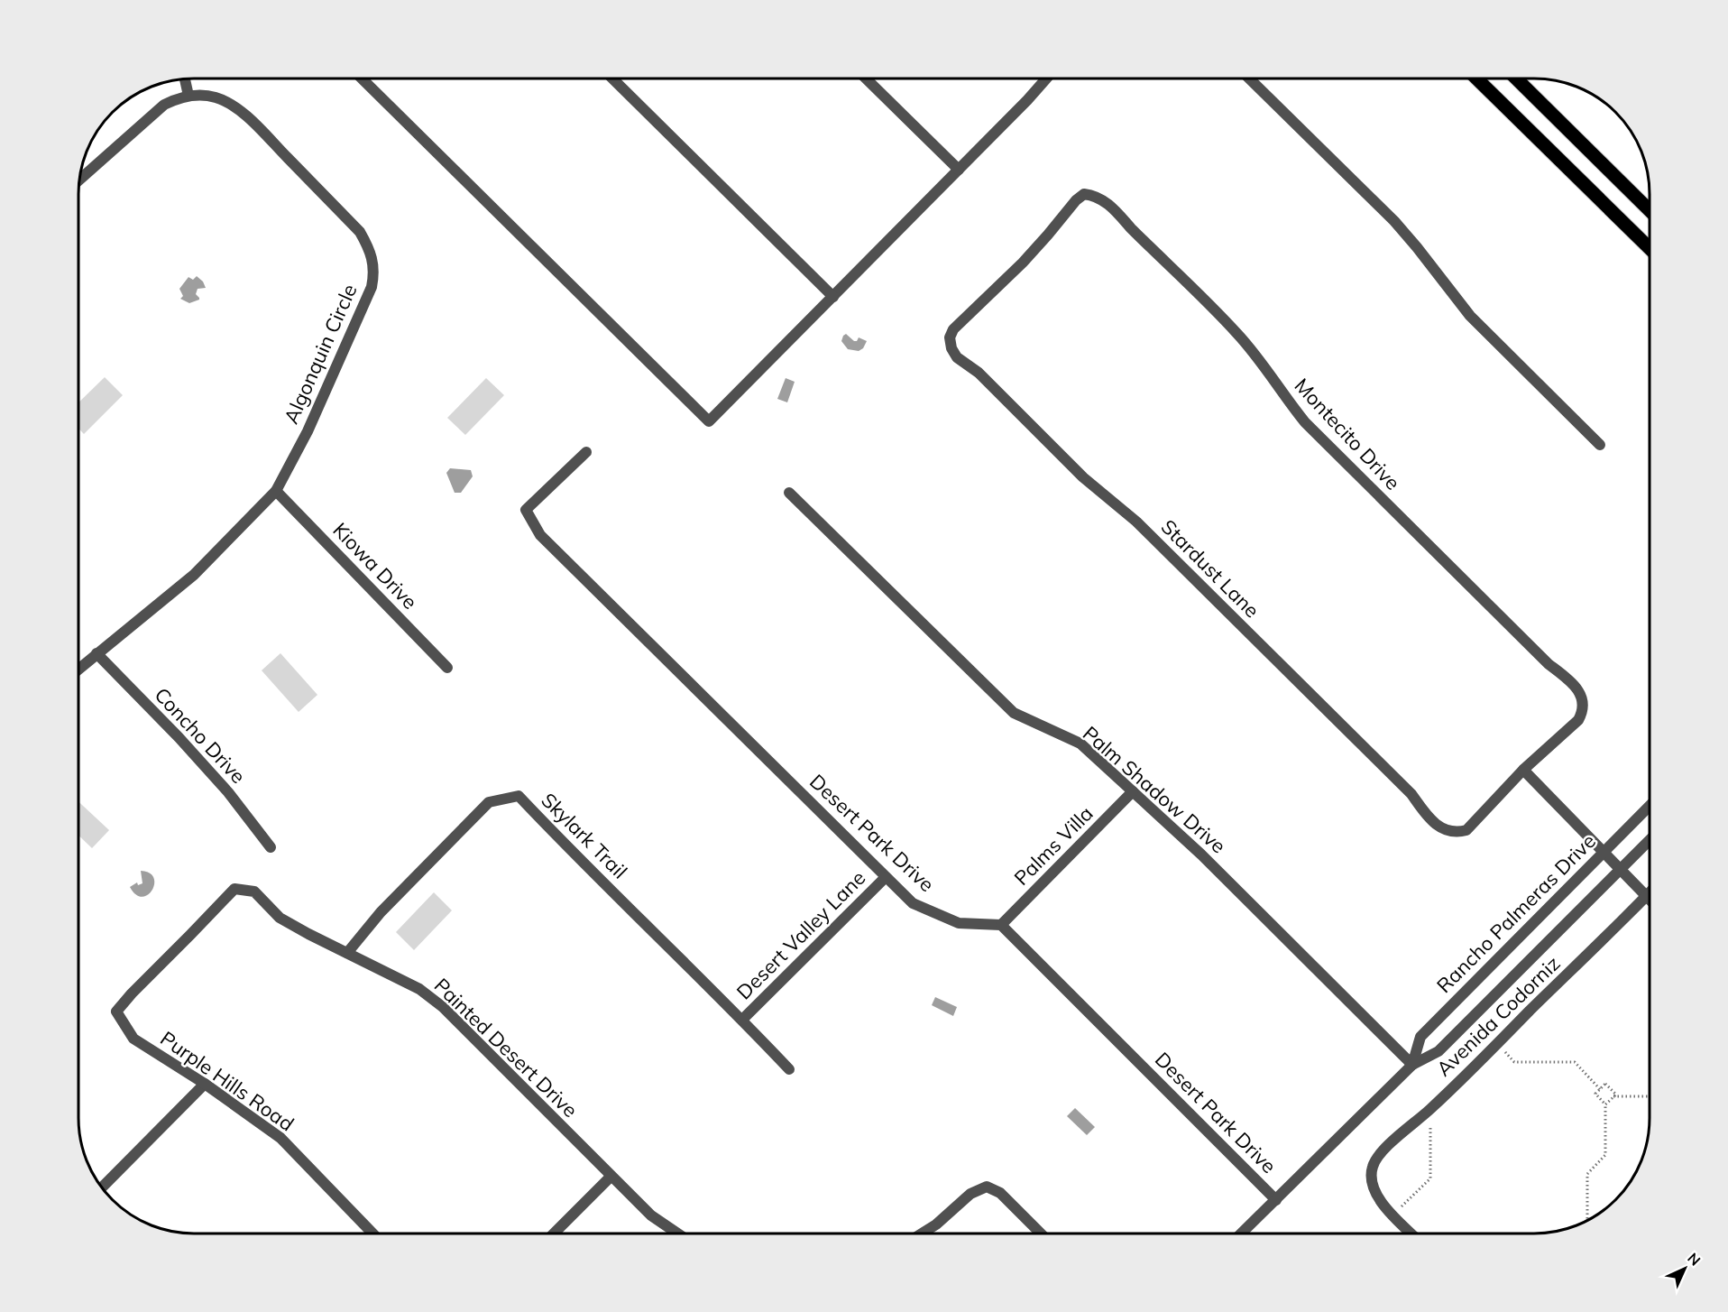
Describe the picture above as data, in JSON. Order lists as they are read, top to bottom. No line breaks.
{"streets":{"street":["Algonquin Circle","Montecito Drive","Kiowa Drive","Stardust Lane","Concho Drive","Palm Shadow Drive","Desert Park Drive","Skylark Trail","Palms Villa","Rancho Palmeras Drive","Desert Valley Lane","Avenida Codorniz","Painted Desert Drive","Purple Hills Road"]},"crossings":[["Algonquin Circle","Kiowa Drive"],["Algonquin Circle","Concho Drive"],["Montecito Drive","Stardust Lane"],["Palm Shadow Drive","Palms Villa"],["Palm Shadow Drive","Rancho Palmeras Drive"],["Desert Park Drive","Palms Villa"],["Desert Park Drive","Rancho Palmeras Drive"],["Desert Park Drive","Desert Valley Lane"],["Skylark Trail","Desert Valley Lane"],["Skylark Trail","Painted Desert Drive"],["Painted Desert Drive","Purple Hills Road"]],"north":"top right"}
